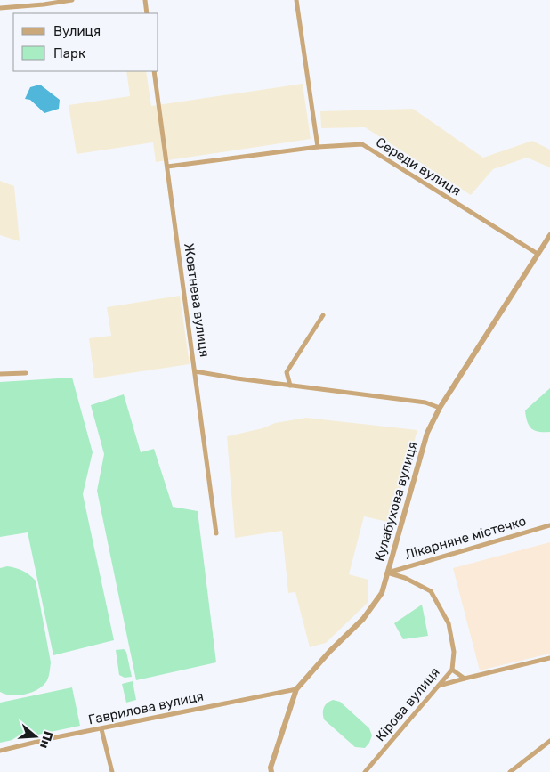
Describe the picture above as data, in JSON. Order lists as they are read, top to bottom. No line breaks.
{"streets":{"street":["Середи вулиця","Жовтнева вулиця","Кулабухова вулиця","Лікарняне містечко","Кірова вулиця","Гаврилова вулиця"]},"crossings":[["Середи вулиця","Жовтнева вулиця"],["Середи вулиця","Кулабухова вулиця"],["Кулабухова вулиця","Лікарняне містечко"],["Кулабухова вулиця","Кірова вулиця"],["Кулабухова вулиця","Гаврилова вулиця"],["Лікарняне містечко","Кірова вулиця"]],"legend":["Вулиця","Парк"],"north":"right"}
